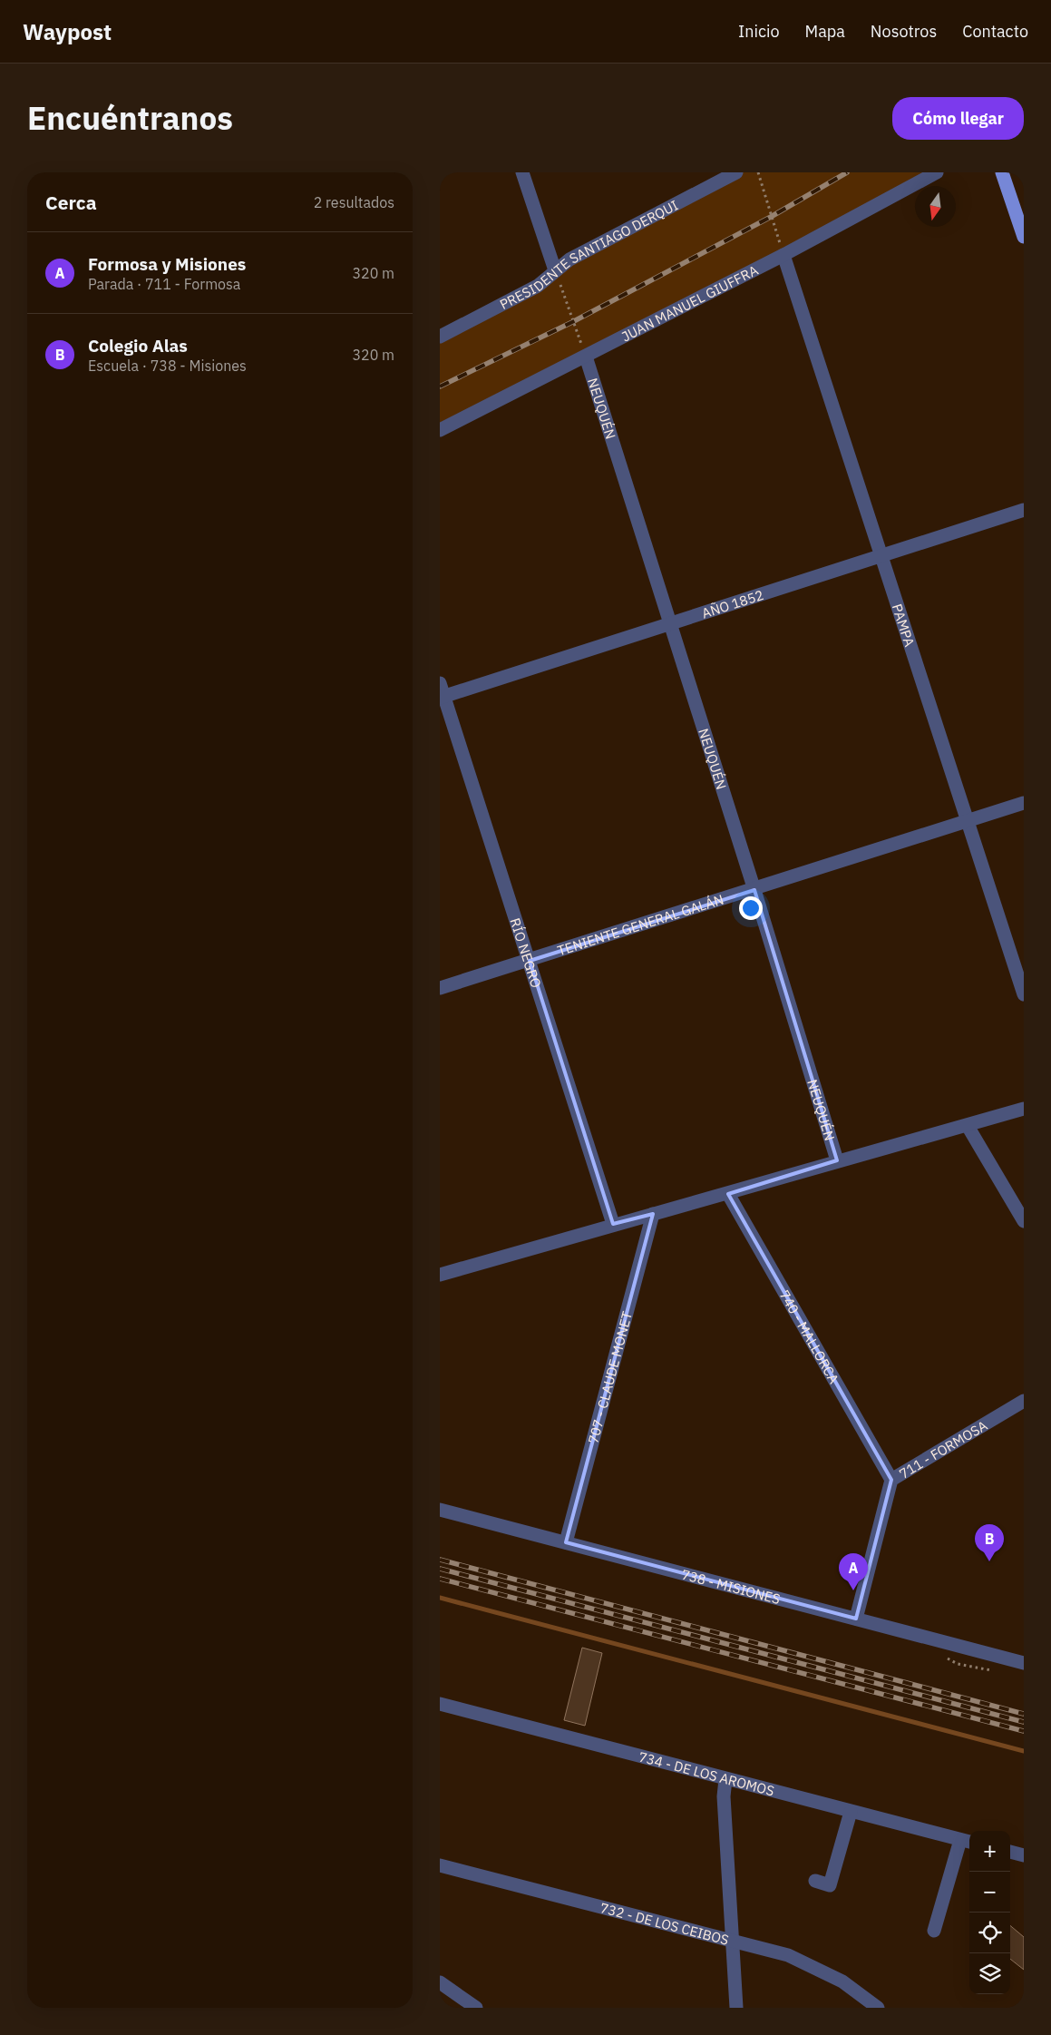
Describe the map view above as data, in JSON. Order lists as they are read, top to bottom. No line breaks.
{"streets":{"street":["PRESIDENTE SANTIAGO DERQUI","JUAN MANUEL GIUFFRA","NEUQUÉN","AÑO 1852","PAMPA","TENIENTE GENERAL GALÁN","RÍO NEGRO","740 - MALLORCA","707 - CLAUDE MONET","711 - FORMOSA","738 - MISIONES","734 - DE LOS AROMOS","732 - DE LOS CEIBOS"]},"crossings":[["JUAN MANUEL GIUFFRA","NEUQUÉN"],["JUAN MANUEL GIUFFRA","PAMPA"],["NEUQUÉN","AÑO 1852"],["NEUQUÉN","TENIENTE GENERAL GALÁN"],["AÑO 1852","PAMPA"],["AÑO 1852","RÍO NEGRO"],["PAMPA","TENIENTE GENERAL GALÁN"],["TENIENTE GENERAL GALÁN","RÍO NEGRO"],["740 - MALLORCA","711 - FORMOSA"],["707 - CLAUDE MONET","738 - MISIONES"],["711 - FORMOSA","738 - MISIONES"]],"north":"bottom","page":{"header":"Waypost","nav":["Inicio","Mapa","Nosotros","Contacto"],"title":"Encuéntranos","buttons":"Cómo llegar","heading":["Cerca","2 resultados"],"list":[{"mark":"A","name":"Formosa y Misiones","note":"Parada · 711 - Formosa","value":"320 m"},{"mark":"B","name":"Colegio Alas","note":"Escuela · 738 - Misiones","value":"320 m"}],"pins":["B","A"],"map_buttons":["+","−"]}}
